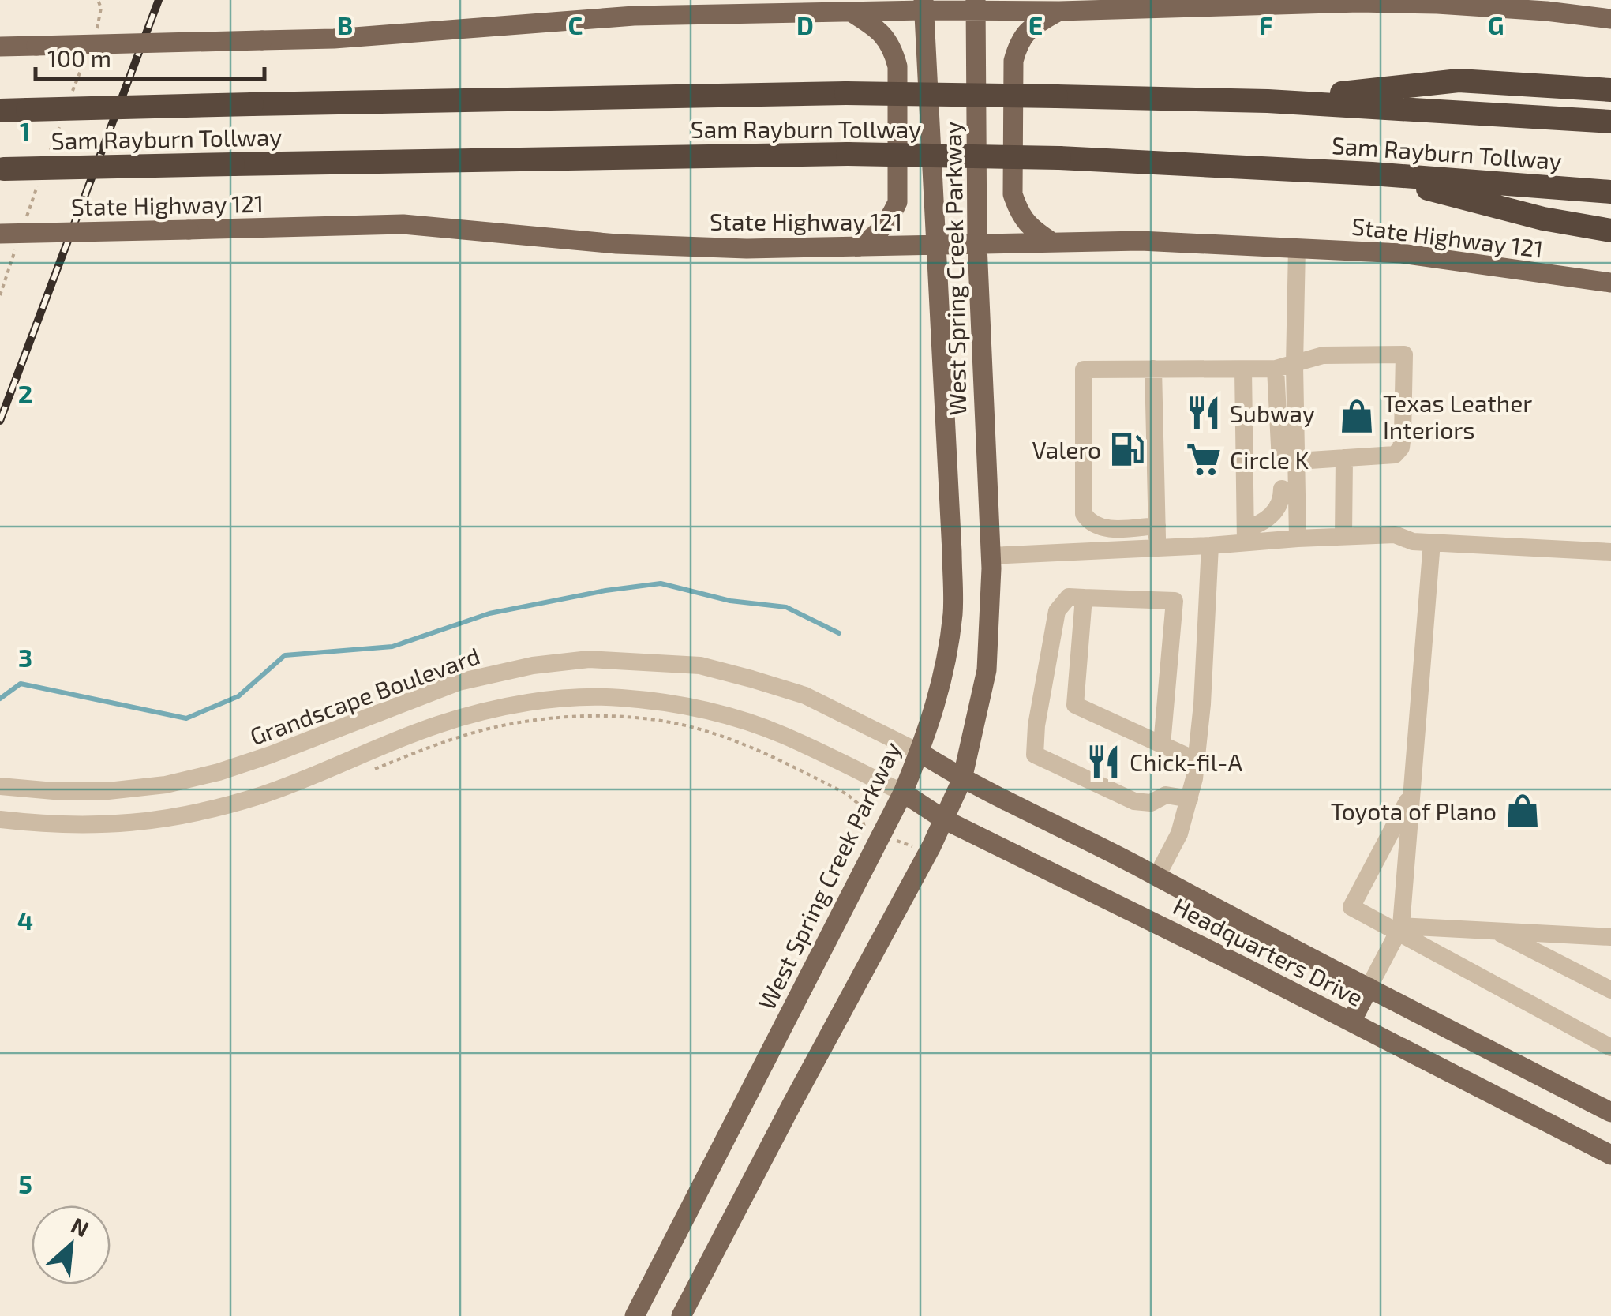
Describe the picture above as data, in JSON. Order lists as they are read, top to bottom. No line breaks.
{"streets":{"highway":["Sam Rayburn Tollway"],"main road":["State Highway 121","West Spring Creek Parkway","Headquarters Drive"],"street":["Grandscape Boulevard"]},"crossings":[["State Highway 121","West Spring Creek Parkway"],["West Spring Creek Parkway","Grandscape Boulevard"],["West Spring Creek Parkway","Headquarters Drive"],["Grandscape Boulevard","Headquarters Drive"]],"places":{"restaurant":["Subway","Chick-fil-A"],"shop":["Texas Leather Interiors","Toyota of Plano"],"fuel station":["Valero"],"supermarket":["Circle K"]},"scale_bar":"100 m","north":"top right","grid":{"columns":["B","C","D","E","F","G"],"rows":["1","2","3","4","5"]}}
